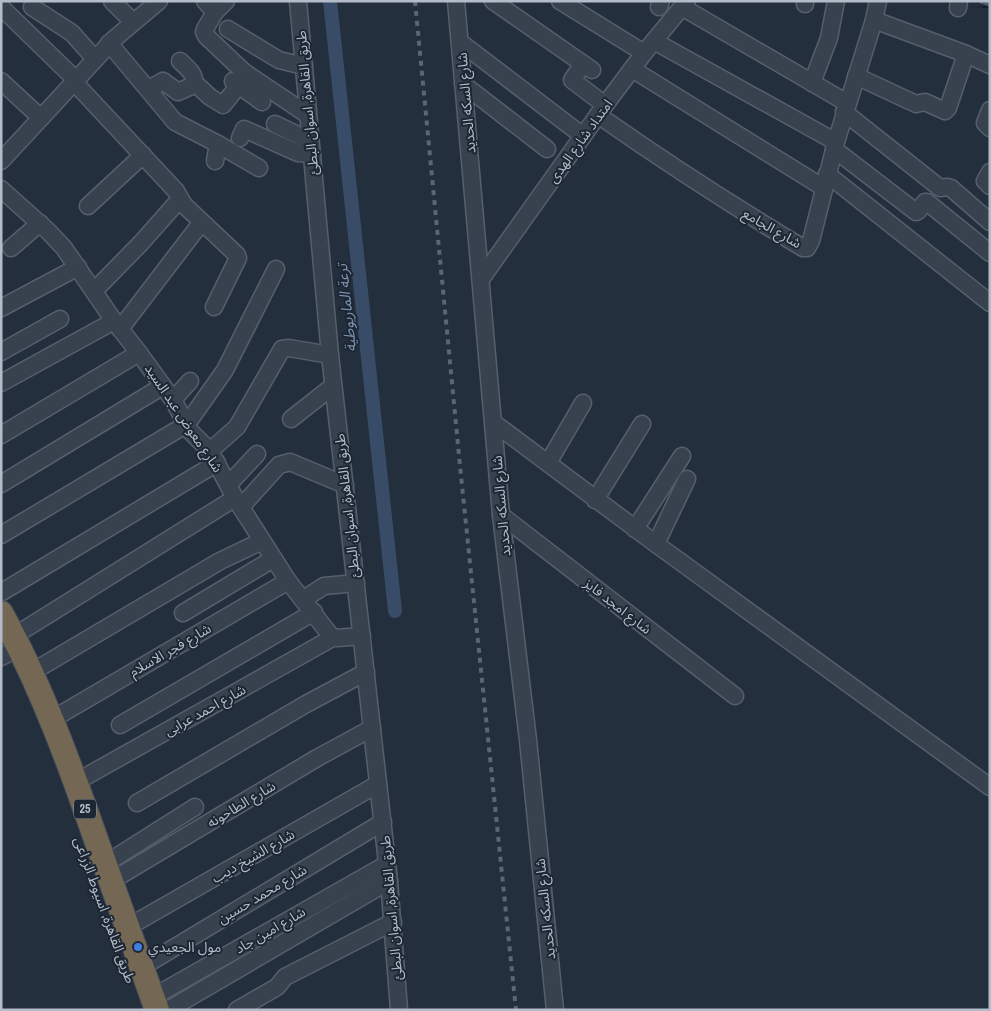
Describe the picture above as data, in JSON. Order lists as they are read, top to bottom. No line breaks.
{"streets":{"highway":["25","طريق القاهرة, اسيوط الزراعى"],"street":["طريق القاهرة, اسوان البطئ","شارع السكه الحديد","امتداد شارع الهدى","شارع الجامع","شارع معوض عبد السيد","شارع امجد فايز","شارع فجر الاسلام","شارع احمد عرابى","شارع الطاحونه","شارع الشيخ ديب","شارع محمد حسين","شارع امين جاد"]},"crossings":[["طريق القاهرة, اسوان البطئ","شارع الطاحونه"],["طريق القاهرة, اسوان البطئ","شارع الشيخ ديب"],["طريق القاهرة, اسوان البطئ","شارع محمد حسين"],["طريق القاهرة, اسوان البطئ","شارع امين جاد"],["شارع السكه الحديد","امتداد شارع الهدى"],["شارع السكه الحديد","شارع امجد فايز"],["امتداد شارع الهدى","شارع الجامع"],["شارع معوض عبد السيد","شارع فجر الاسلام"],["شارع معوض عبد السيد","شارع احمد عرابى"],["شارع فجر الاسلام","طريق القاهرة, اسيوط الزراعى"],["شارع احمد عرابى","طريق القاهرة, اسيوط الزراعى"],["شارع الطاحونه","طريق القاهرة, اسيوط الزراعى"],["شارع الشيخ ديب","طريق القاهرة, اسيوط الزراعى"],["شارع محمد حسين","طريق القاهرة, اسيوط الزراعى"],["طريق القاهرة, اسيوط الزراعى","شارع امين جاد"]],"water":["ترعة الماريوطية"],"places":["مول الجعيدي"]}
